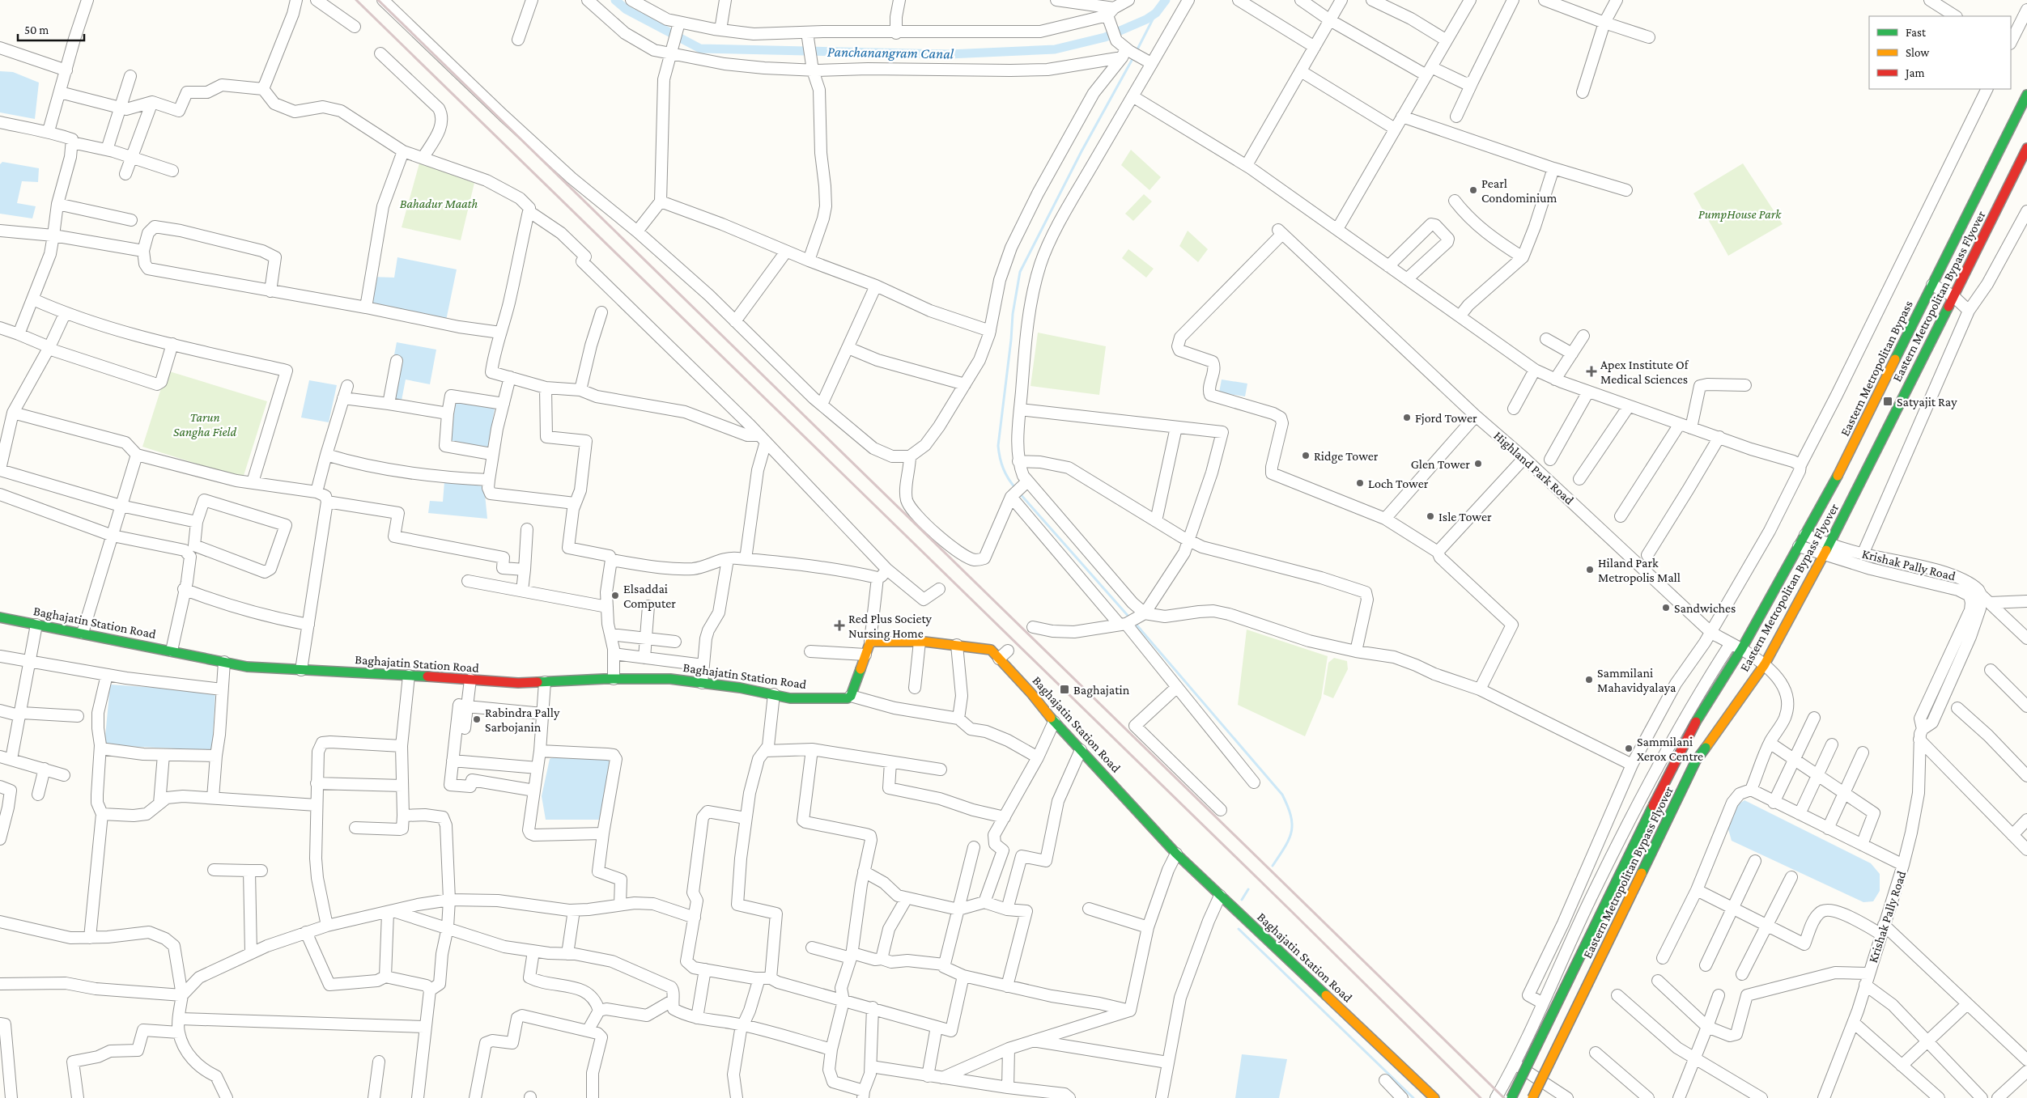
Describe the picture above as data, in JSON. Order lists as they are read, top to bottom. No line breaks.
{"streets":{"main road":["Eastern Metropolitan Bypass Flyover","Eastern Metropolitan Bypass","Baghajatin Station Road"],"street":["Highland Park Road","Krishak Pally Road"]},"crossings":[["Eastern Metropolitan Bypass Flyover","Eastern Metropolitan Bypass"],["Eastern Metropolitan Bypass Flyover","Highland Park Road"],["Eastern Metropolitan Bypass Flyover","Krishak Pally Road"],["Eastern Metropolitan Bypass","Highland Park Road"],["Eastern Metropolitan Bypass","Krishak Pally Road"]],"water":["Panchanangram Canal"],"parks":["Bahadur Maath","PumpHouse Park","Tarun Sangha Field"],"places":{"other":["Pearl Condominium","Fjord Tower","Ridge Tower","Glen Tower","Loch Tower","Isle Tower","Hiland Park Metropolis Mall","Elsaddai Computer","Sandwiches","Sammilani Mahavidyalaya","Rabindra Pally Sarbojanin","Sammilani Xerox Centre"],"health":["Apex Institute Of Medical Sciences","Red Plus Society Nursing Home"],"transit":["Satyajit Ray","Baghajatin"]},"legend":["Fast","Slow","Jam"],"scale_bar":"50 m"}
